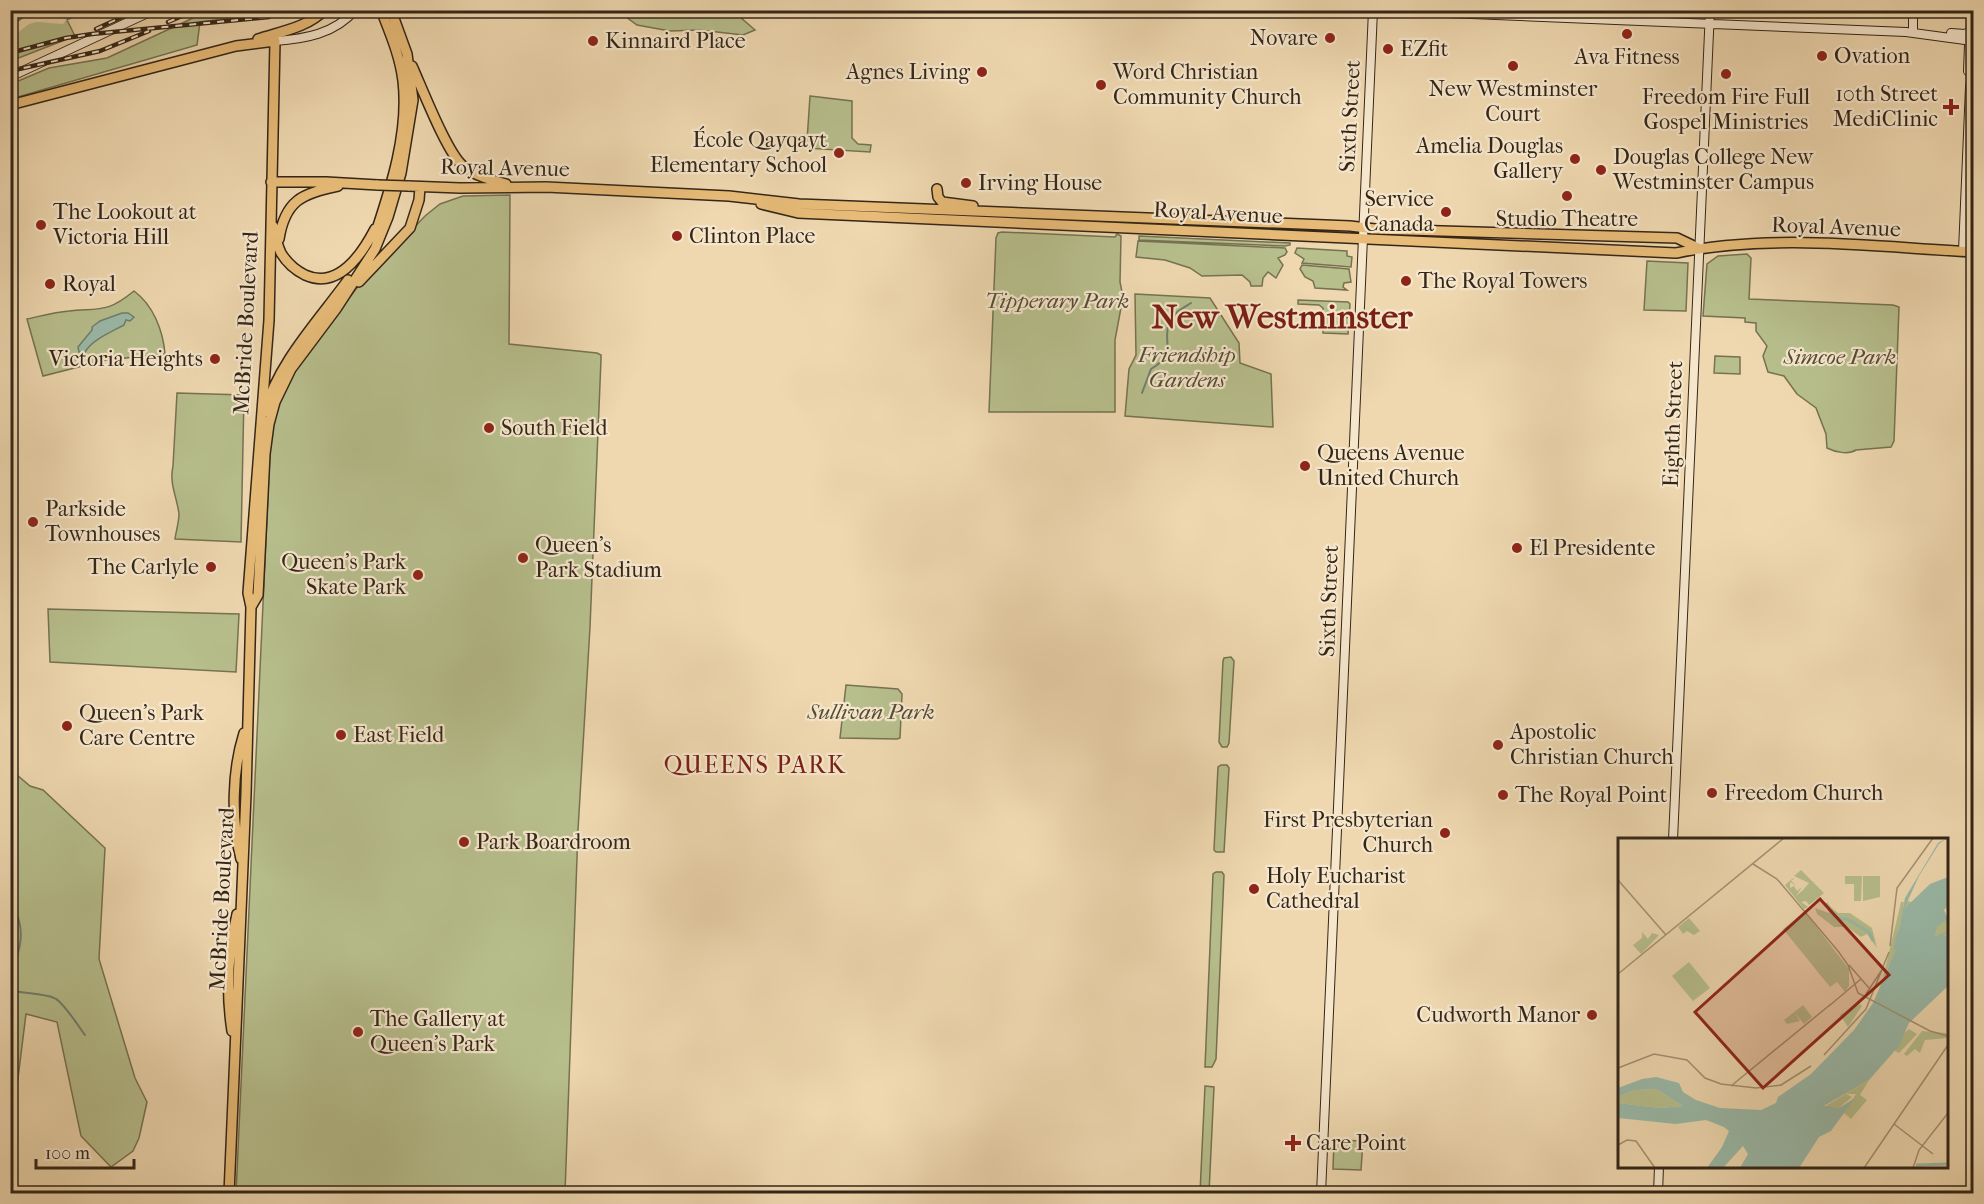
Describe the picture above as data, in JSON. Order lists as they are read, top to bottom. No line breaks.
{"streets":{"main road":["Royal Avenue","McBride Boulevard"],"street":["Sixth Street","Eighth Street"]},"crossings":[["Sixth Street","Royal Avenue"],["Royal Avenue","McBride Boulevard"],["Royal Avenue","Eighth Street"]],"districts":["New Westminster","QUEENS PARK"],"parks":["Tipperary Park","Friendship Gardens","Simcoe Park","Sullivan Park"],"places":{"other":["Ava Fitness","Novare","Kinnaird Place","EZfit","Ovation","New Westminster Court","Agnes Living","Freedom Fire Full Gospel Ministries","Word Christian Community Church","École Qayqayt Elementary School","Amelia Douglas Gallery","Douglas College New Westminster Campus","Irving House","Studio Theatre","Service Canada","The Lookout at Victoria Hill","Clinton Place","The Royal Towers","Royal","Victoria Heights","South Field","Queens Avenue United Church","Parkside Townhouses","El Presidente","Queen's Park Stadium","The Carlyle","Queen's Park Skate Park","Queen's Park Care Centre","East Field","Apostolic Christian Church","Freedom Church","The Royal Point","First Presbyterian Church","Park Boardroom","Holy Eucharist Cathedral","Cudworth Manor","The Gallery at Queen's Park"],"health":["10th Street MediClinic","Care Point"]},"scale_bar":"100 m"}
